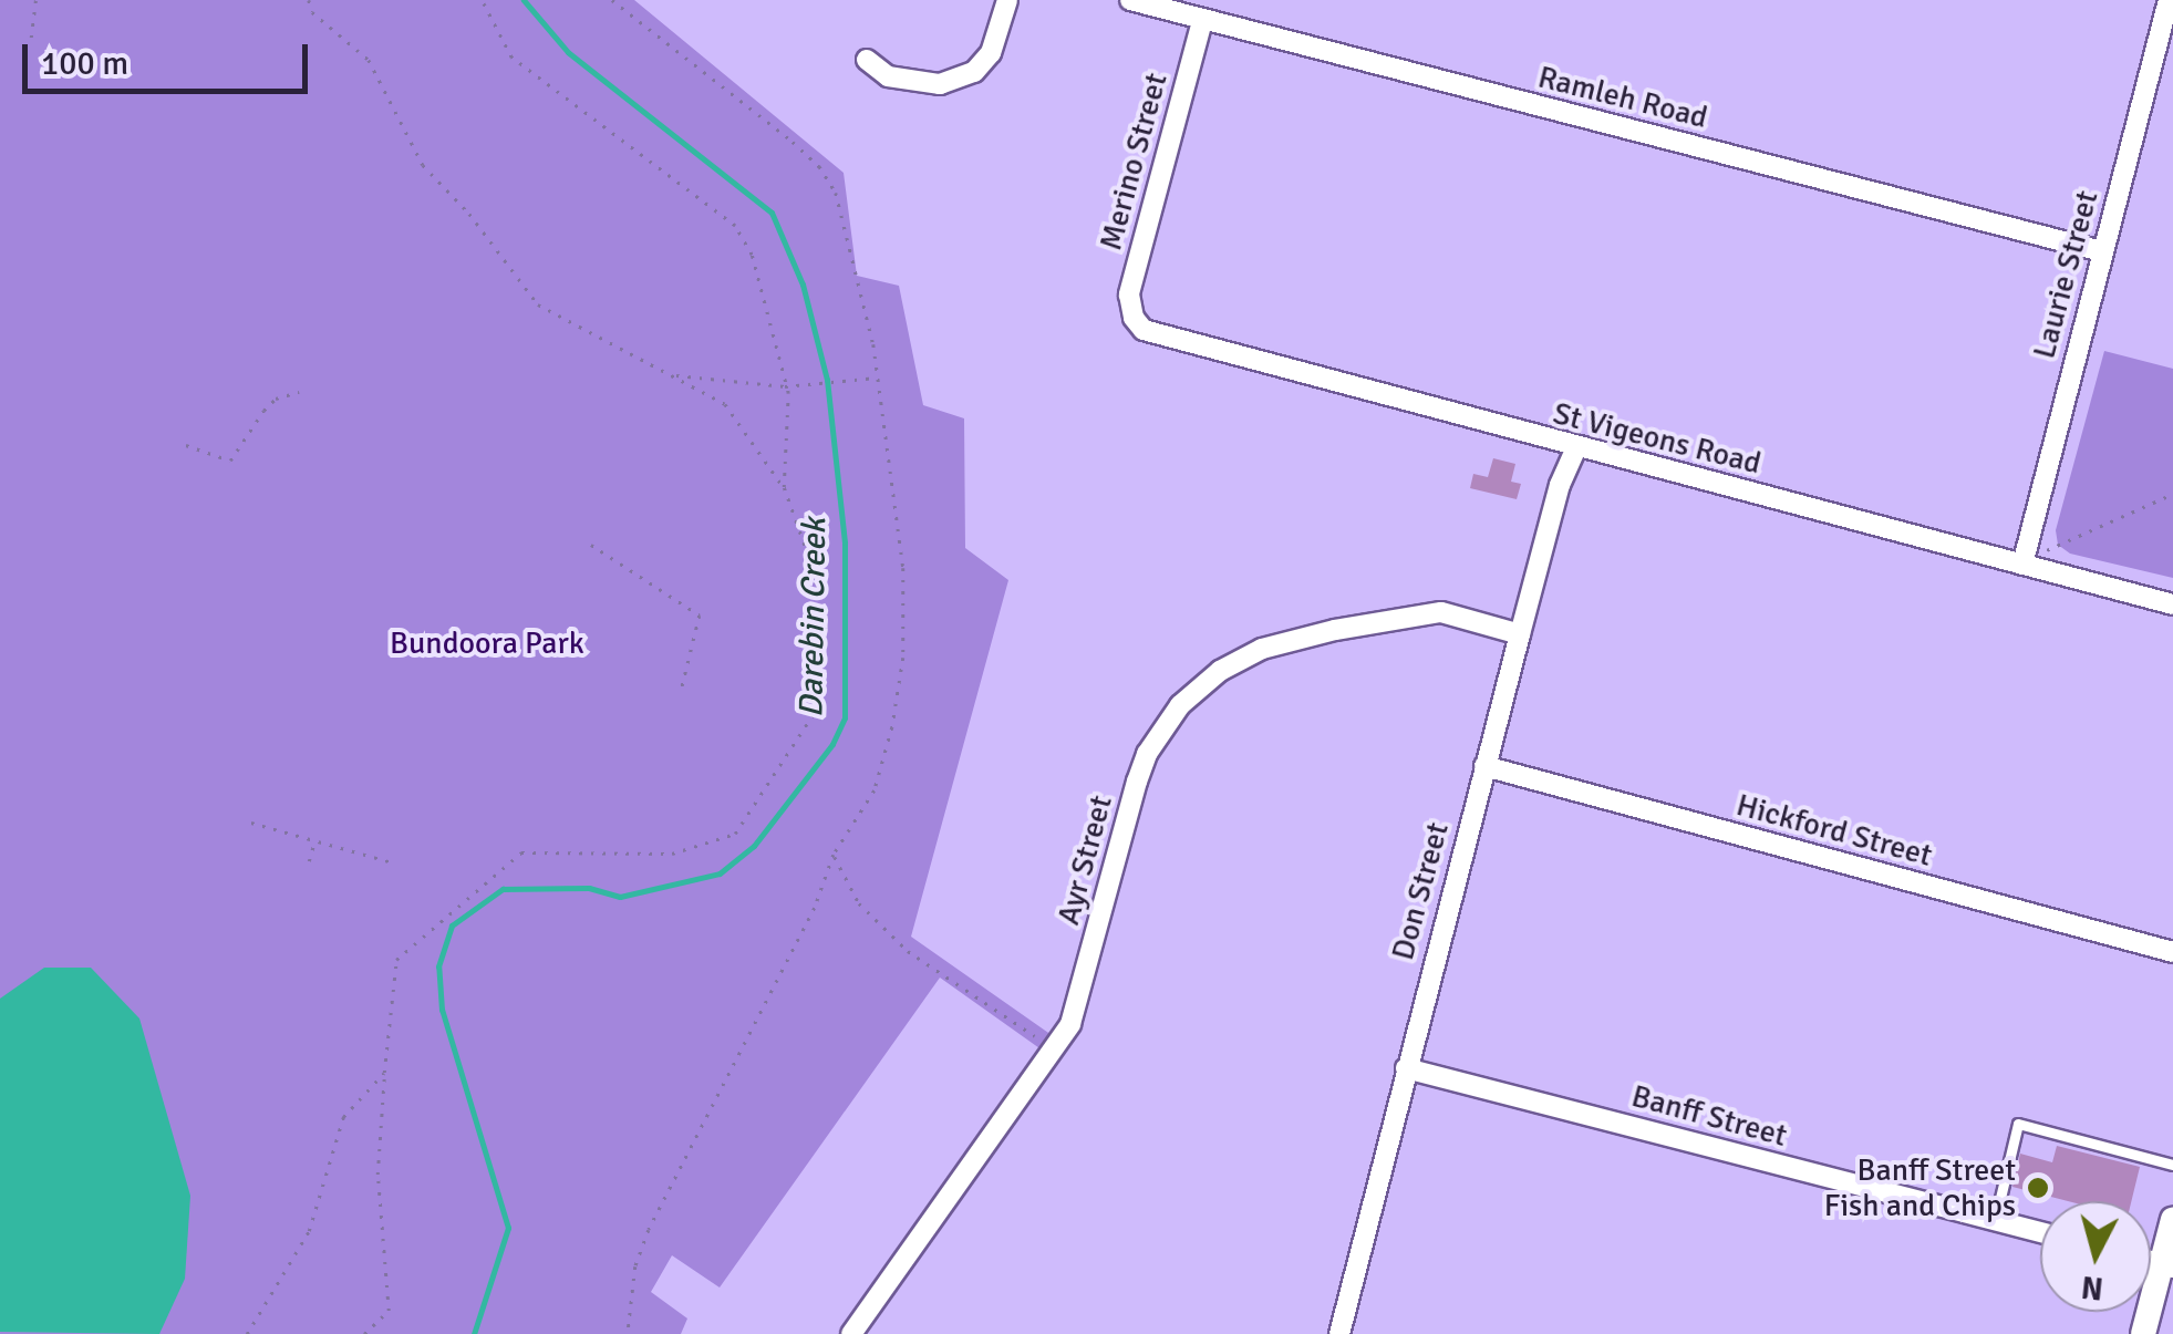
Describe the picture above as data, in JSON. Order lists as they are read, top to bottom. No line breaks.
{"streets":{"street":["Ramleh Road","Merino Street","Laurie Street","St Vigeons Road","Hickford Street","Ayr Street","Don Street","Banff Street"]},"crossings":[["Ramleh Road","Merino Street"],["Ramleh Road","Laurie Street"],["Merino Street","St Vigeons Road"],["Laurie Street","St Vigeons Road"],["St Vigeons Road","Don Street"],["Hickford Street","Don Street"],["Ayr Street","Don Street"],["Don Street","Banff Street"]],"water":["Darebin Creek"],"parks":["Bundoora Park"],"places":["Banff Street Fish and Chips"],"scale_bar":"100 m","north":"bottom"}
